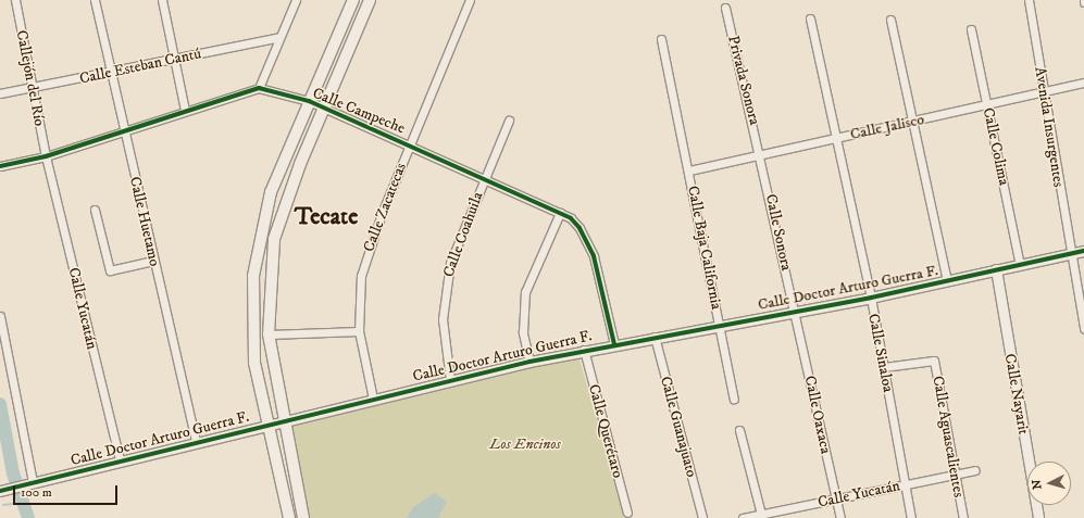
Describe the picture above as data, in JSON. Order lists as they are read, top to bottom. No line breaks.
{"streets":{"street":["Calle Esteban Cantú","Callejón del Río","Privada Sonora","Calle Campeche","Calle Jalisco","Avenida Insurgentes","Calle Colima","Calle Zacatecas","Calle Huetamo","Calle Sonora","Calle Coahuila","Calle Baja California","Calle Doctor Arturo Guerra F.","Calle Yucatán","Calle Sinaloa","Calle Nayarit","Calle Oaxaca","Calle Guanajuato","Calle Querétaro","Calle Aguascalientes"]},"crossings":[["Calle Esteban Cantú","Callejón del Río"],["Calle Esteban Cantú","Calle Huetamo"],["Callejón del Río","Calle Yucatán"],["Privada Sonora","Calle Jalisco"],["Privada Sonora","Calle Sonora"],["Calle Campeche","Calle Zacatecas"],["Calle Campeche","Calle Coahuila"],["Calle Campeche","Calle Doctor Arturo Guerra F."],["Calle Jalisco","Avenida Insurgentes"],["Calle Jalisco","Calle Colima"],["Calle Jalisco","Calle Sonora"],["Calle Jalisco","Calle Baja California"],["Calle Jalisco","Calle Sinaloa"],["Avenida Insurgentes","Calle Doctor Arturo Guerra F."],["Calle Colima","Calle Doctor Arturo Guerra F."],["Calle Zacatecas","Calle Doctor Arturo Guerra F."],["Calle Huetamo","Calle Doctor Arturo Guerra F."],["Calle Sonora","Calle Doctor Arturo Guerra F."],["Calle Sonora","Calle Oaxaca"],["Calle Coahuila","Calle Doctor Arturo Guerra F."],["Calle Baja California","Calle Doctor Arturo Guerra F."],["Calle Doctor Arturo Guerra F.","Calle Yucatán"],["Calle Doctor Arturo Guerra F.","Calle Sinaloa"],["Calle Doctor Arturo Guerra F.","Calle Nayarit"],["Calle Doctor Arturo Guerra F.","Calle Oaxaca"],["Calle Doctor Arturo Guerra F.","Calle Guanajuato"],["Calle Doctor Arturo Guerra F.","Calle Querétaro"],["Calle Yucatán","Calle Sinaloa"],["Calle Yucatán","Calle Oaxaca"],["Calle Yucatán","Calle Aguascalientes"],["Calle Sinaloa","Calle Aguascalientes"]],"districts":["Tecate"],"parks":["Los Encinos"],"scale_bar":"100 m","north":"left"}
